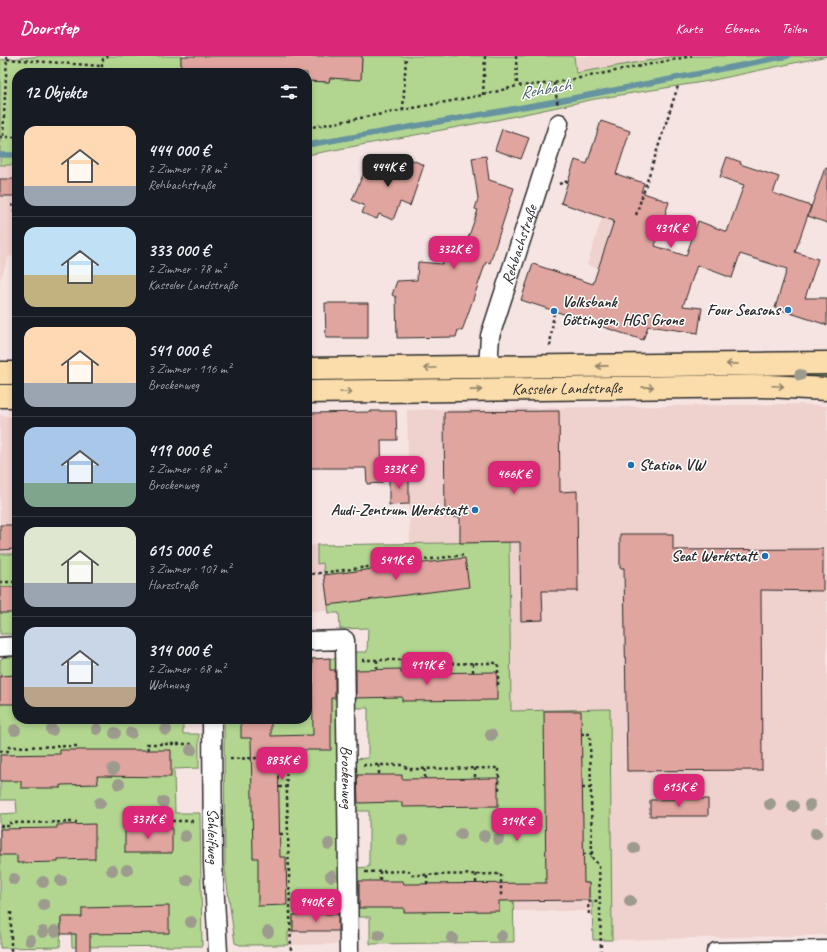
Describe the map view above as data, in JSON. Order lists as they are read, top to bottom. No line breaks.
{"streets":{"main road":["Kasseler Landstraße"],"street":["Rehbachstraße","Brockenweg","Schleifweg"]},"crossings":[["Rehbachstraße","Kasseler Landstraße"]],"water":["Rehbach"],"places":["Four Seasons","Volksbank Göttingen, HGS Grone","Station VW","Audi-Zentrum Werkstatt","Seat Werkstatt"],"page":{"header":"Doorstep","nav":["Karte","Ebenen","Teilen"],"heading":"12 Objekte","list":[{"name":"444 000 €","note":"2 Zimmer · 78 m² · Rehbachstraße"},{"name":"333 000 €","note":"2 Zimmer · 78 m² · Kasseler Landstraße"},{"name":"541 000 €","note":"3 Zimmer · 116 m² · Brockenweg"},{"name":"419 000 €","note":"2 Zimmer · 68 m² · Brockenweg"},{"name":"615 000 €","note":"3 Zimmer · 107 m² · Harzstraße"},{"name":"314 000 €","note":"2 Zimmer · 68 m² · Wohnung"}],"price":["444K €","431K €","332K €","333K €","466K €","541K €","419K €","883K €","615K €","337K €","314K €","940K €"]}}
